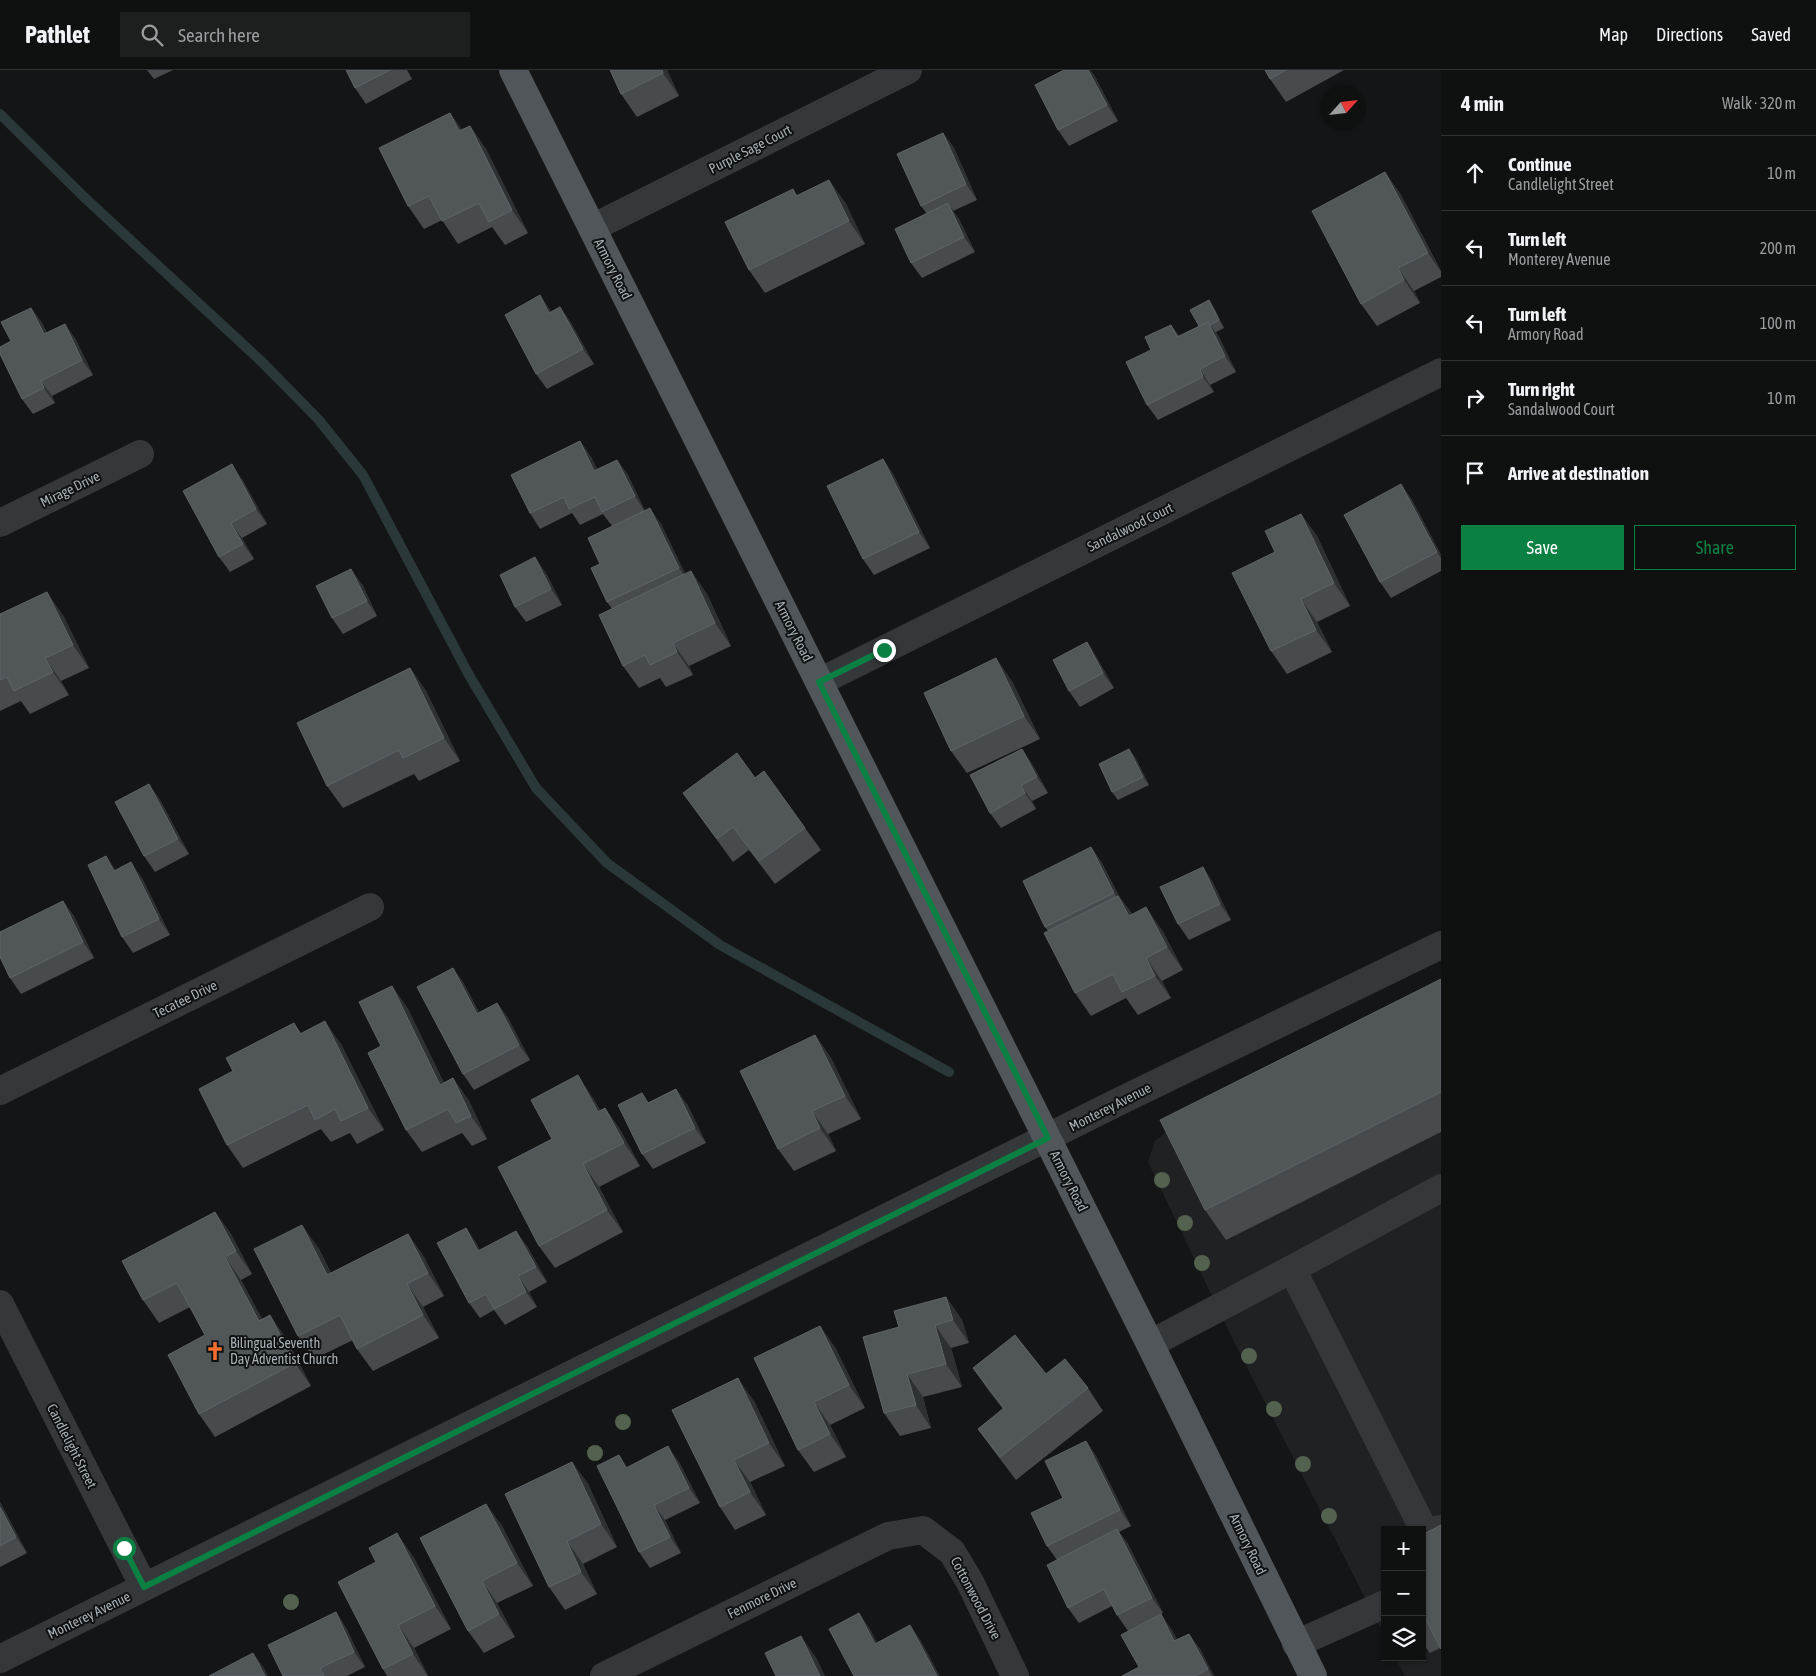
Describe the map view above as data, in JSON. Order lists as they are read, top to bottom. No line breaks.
{"streets":{"main road":["Armory Road"],"street":["Purple Sage Court","Mirage Drive","Sandalwood Court","Tecatee Drive","Monterey Avenue","Candlelight Street","Fenmore Drive","Cottonwood Drive"]},"crossings":[["Purple Sage Court","Armory Road"],["Armory Road","Sandalwood Court"],["Armory Road","Monterey Avenue"],["Monterey Avenue","Candlelight Street"],["Fenmore Drive","Cottonwood Drive"]],"places":{"church":["Bilingual Seventh Day Adventist Church"]},"north":"top right","page":{"header":"Pathlet","search":"Search here","nav":["Map","Directions","Saved"],"heading":["4 min","Walk · 320 m"],"list":[["Continue","Candlelight Street","10 m"],["Turn left","Monterey Avenue","200 m"],["Turn left","Armory Road","100 m"],["Turn right","Sandalwood Court","10 m"],"Arrive at destination"],"buttons":["Save","Share"],"map_buttons":["+","−"]}}
